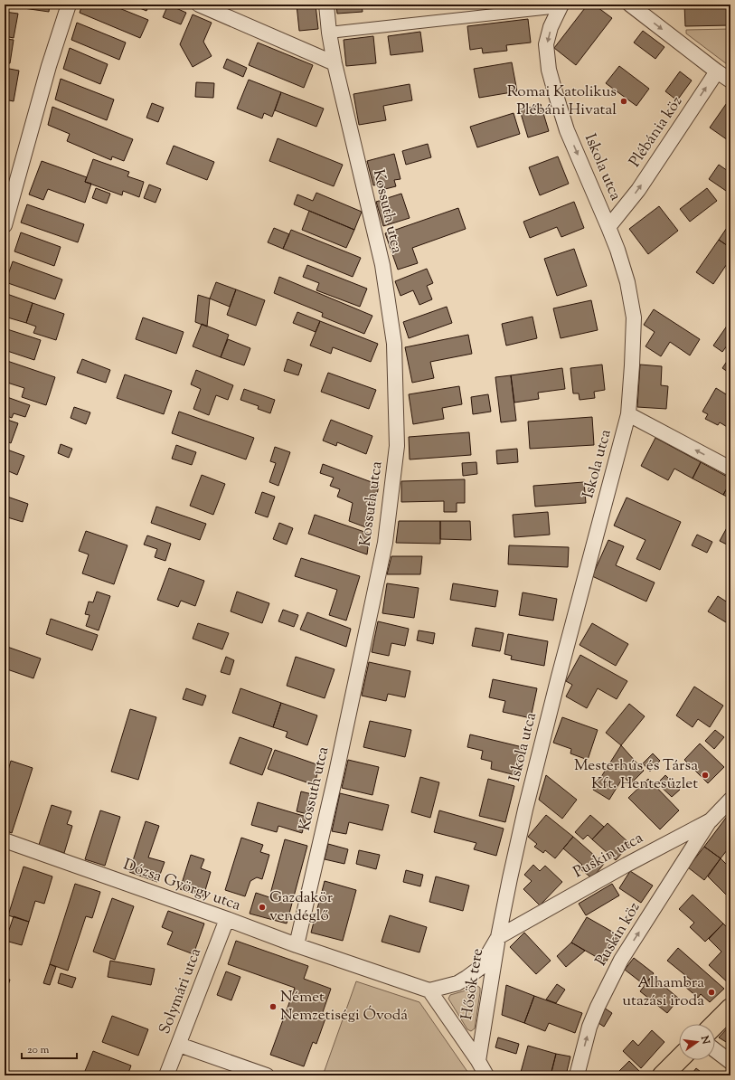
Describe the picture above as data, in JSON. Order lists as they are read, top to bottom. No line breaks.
{"streets":{"street":["Plébánia köz","Iskola utca","Kossuth utca","Puskin utca","Dózsa György utca","Puskin köz","Hősök tere","Solymári utca"]},"crossings":[["Plébánia köz","Iskola utca"],["Iskola utca","Puskin utca"],["Iskola utca","Hősök tere"],["Kossuth utca","Dózsa György utca"],["Puskin utca","Puskin köz"],["Puskin utca","Hősök tere"],["Dózsa György utca","Hősök tere"],["Dózsa György utca","Solymári utca"]],"one_way":["Plébánia köz","Puskin köz"],"places":["Romai Katolikus Plébáni Hivatal","Mesterhús és Társa Kft. Hentesüzlet","Gazdakör vendéglő","Alhambra utazási iroda","Német Nemzetiségi Óvodá"],"scale_bar":"20 m","north":"right"}
